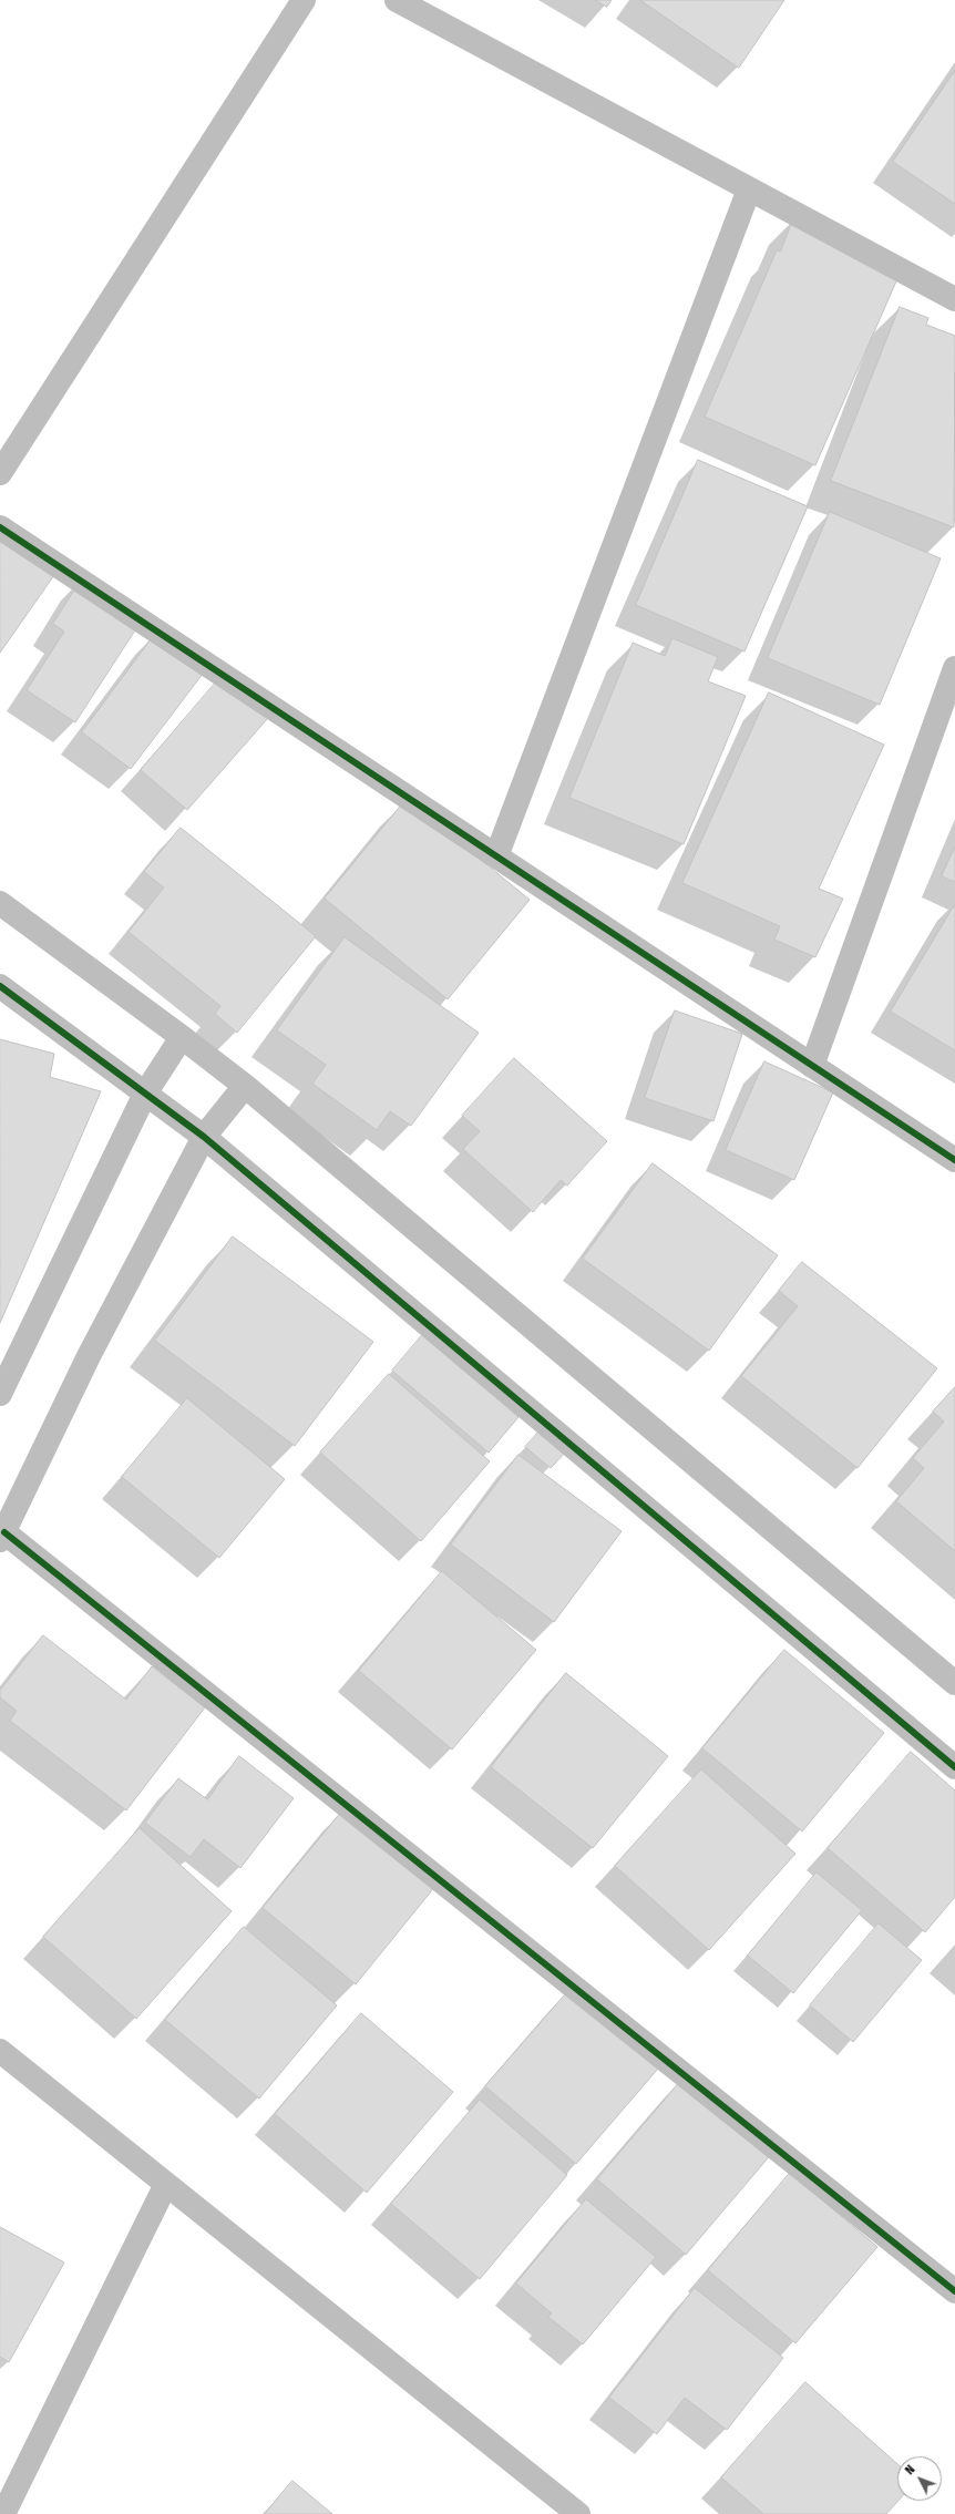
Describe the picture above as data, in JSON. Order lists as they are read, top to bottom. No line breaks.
{"north":"top left"}
